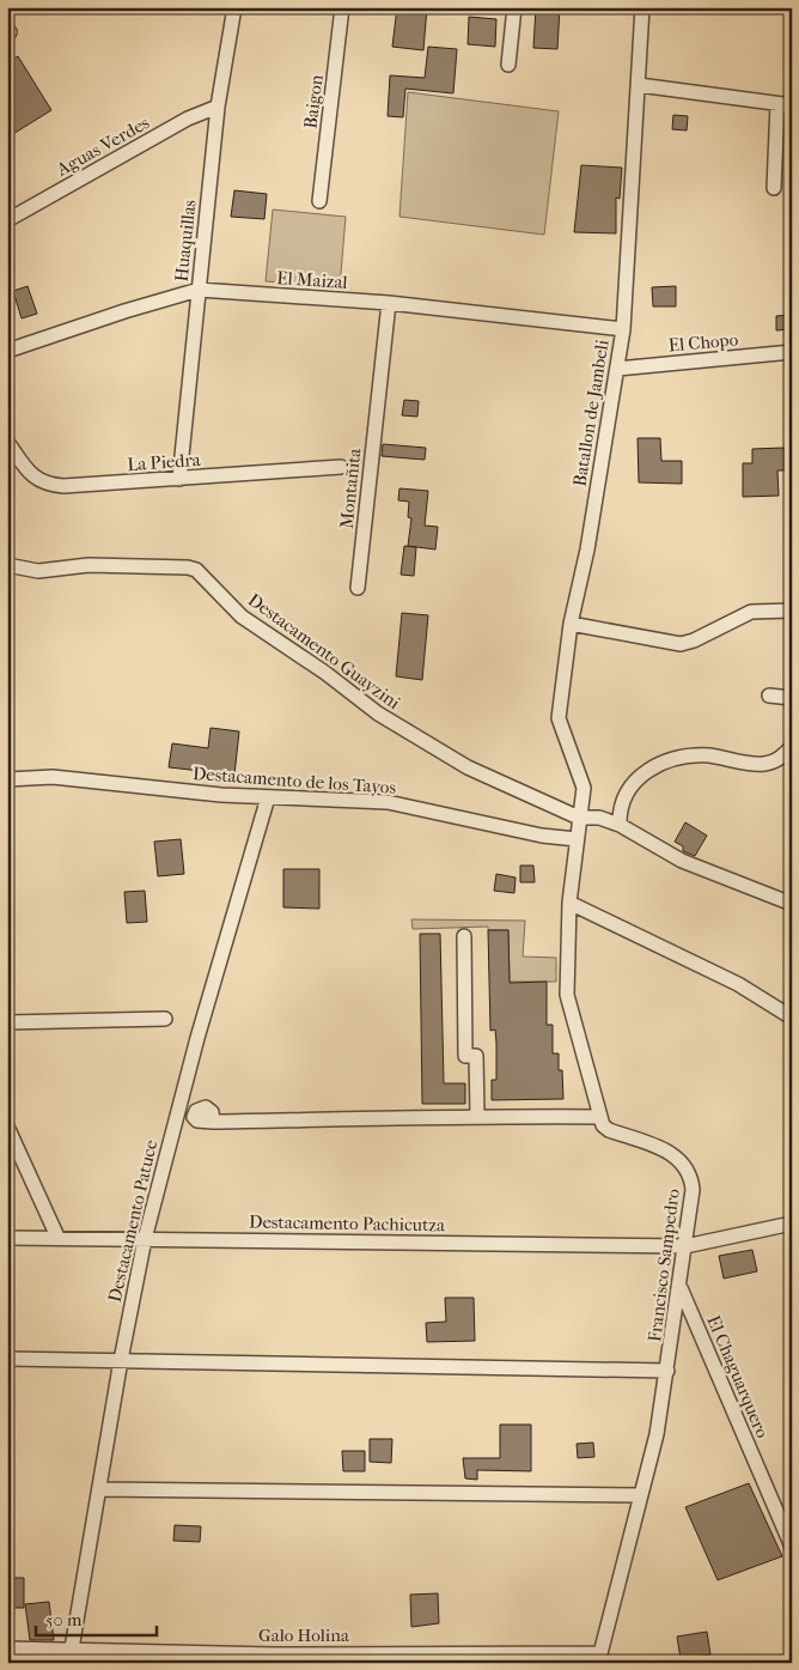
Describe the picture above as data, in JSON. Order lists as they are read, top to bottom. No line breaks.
{"streets":{"street":["Baigon","Aguas Verdes","Huaquillas","El Maizal","El Chopo","Batallon de Jambeli","La Piedra","Montañita","Destacamento Guayzini","Destacamento de los Tayos","Destacamento Patuce","Destacamento Pachicutza","Francisco Sampedro","El Chaguarquero","Galo Holina"]},"crossings":[["Aguas Verdes","Huaquillas"],["Huaquillas","El Maizal"],["Huaquillas","La Piedra"],["El Maizal","Batallon de Jambeli"],["El Maizal","Montañita"],["El Chopo","Batallon de Jambeli"],["Batallon de Jambeli","Destacamento Guayzini"],["Destacamento de los Tayos","Destacamento Patuce"],["Destacamento Patuce","Destacamento Pachicutza"],["Destacamento Patuce","Galo Holina"],["Destacamento Pachicutza","Francisco Sampedro"],["Francisco Sampedro","El Chaguarquero"],["Francisco Sampedro","Galo Holina"]],"scale_bar":"50 m"}
